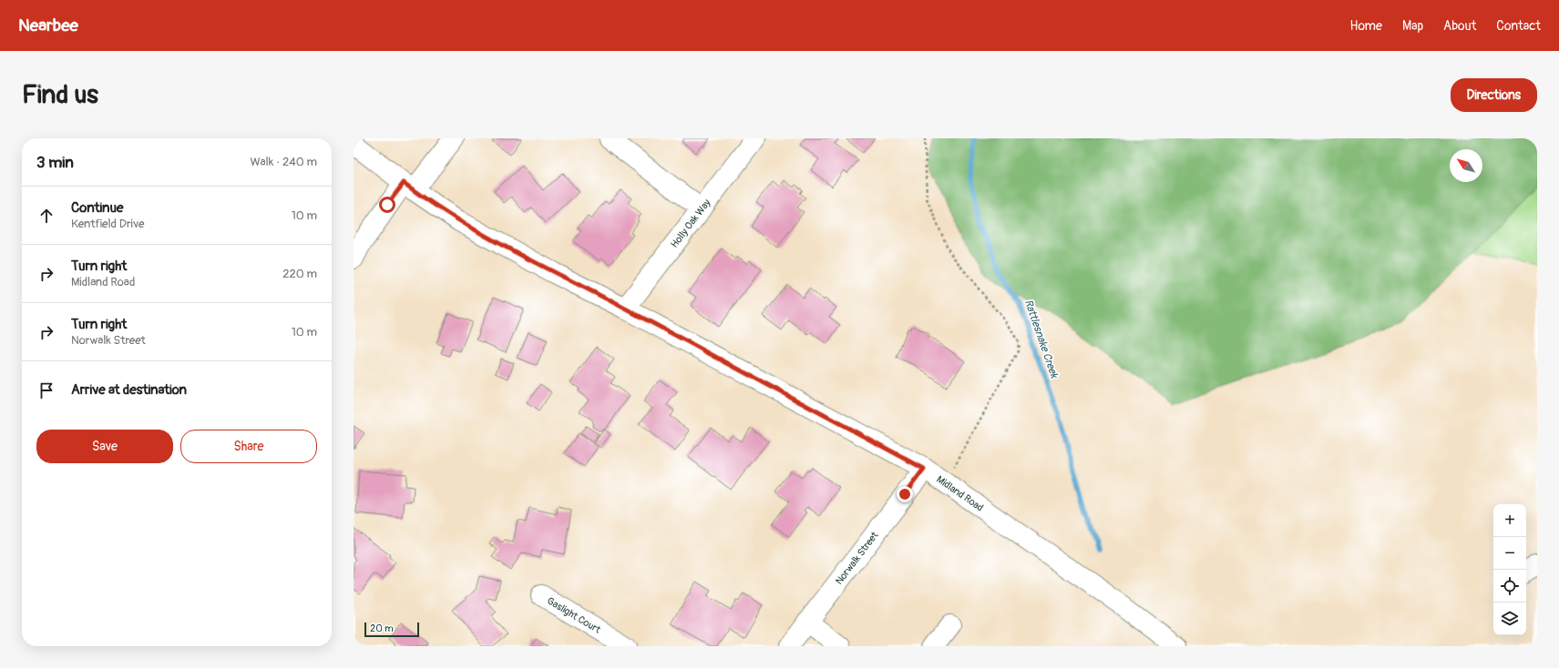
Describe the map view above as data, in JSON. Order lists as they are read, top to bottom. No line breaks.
{"streets":{"main road":["Holly Oak Way","Midland Road","Norwalk Street","Gaslight Court"]},"crossings":[["Holly Oak Way","Midland Road"],["Midland Road","Norwalk Street"]],"water":["Rattlesnake Creek"],"scale_bar":"20 m","north":"top left","page":{"header":"Nearbee","nav":["Home","Map","About","Contact"],"buttons":["Directions",["Save","Share"]],"title":"Find us","heading":["3 min","Walk · 240 m"],"list":[["Continue","Kentfield Drive","10 m"],["Turn right","Midland Road","220 m"],["Turn right","Norwalk Street","10 m"],"Arrive at destination"],"map_buttons":["+","−"],"scale":"20 m"}}
